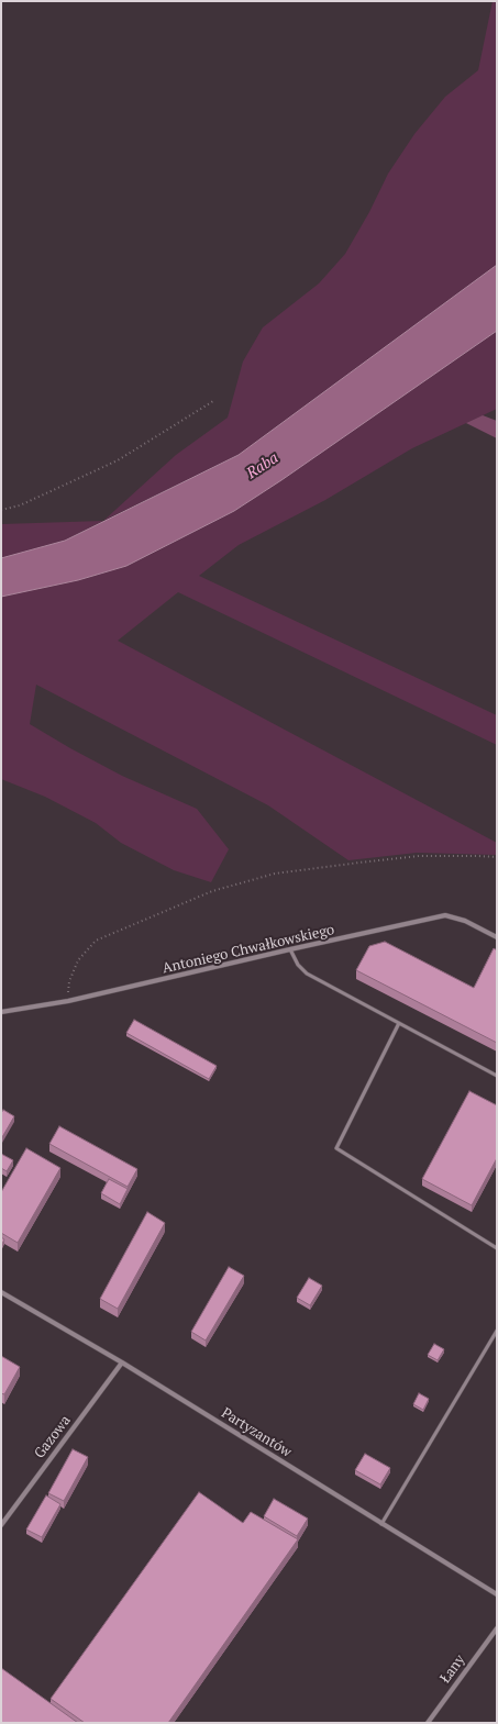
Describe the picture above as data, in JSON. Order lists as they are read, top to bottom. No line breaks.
{"streets":{"street":["Antoniego Chwałkowskiego","Partyzantów","Gazowa","Łany"]},"crossings":[["Partyzantów","Gazowa"]],"water":["Raba"]}
